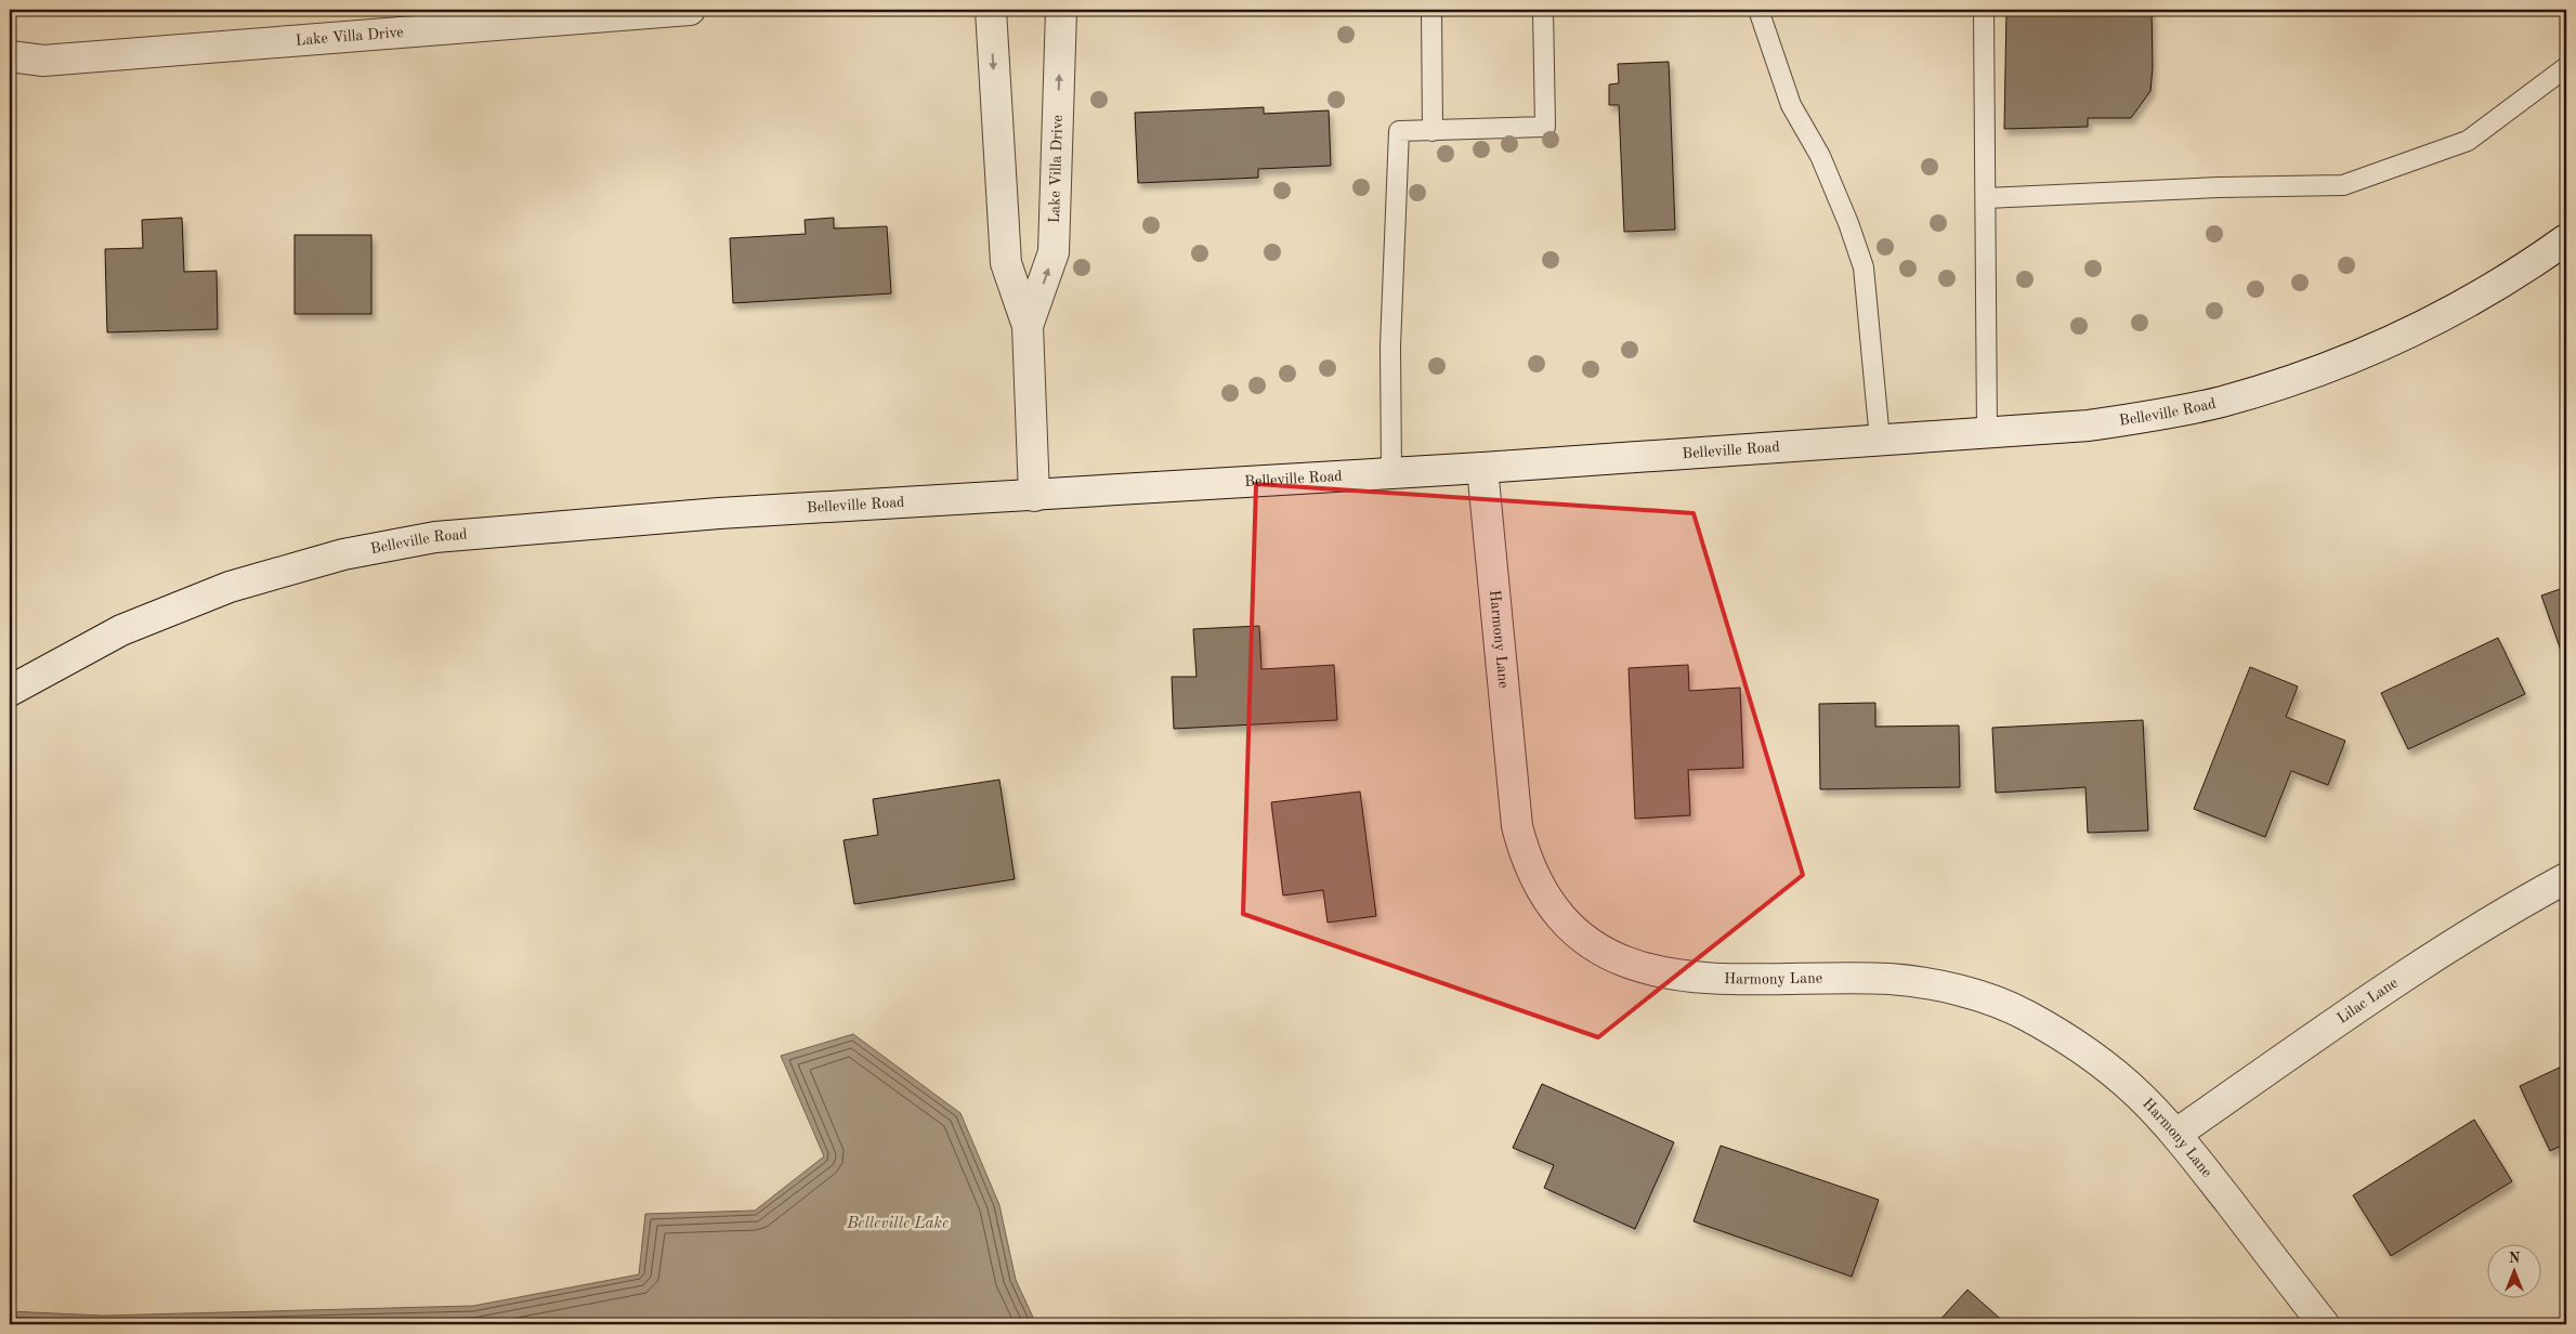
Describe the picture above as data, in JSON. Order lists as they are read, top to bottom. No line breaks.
{"streets":{"street":["Lake Villa Drive","Belleville Road","Harmony Lane","Lilac Lane"]},"crossings":[["Lake Villa Drive","Belleville Road"],["Belleville Road","Harmony Lane"],["Harmony Lane","Lilac Lane"]],"water":["Belleville Lake"],"north":"top"}
